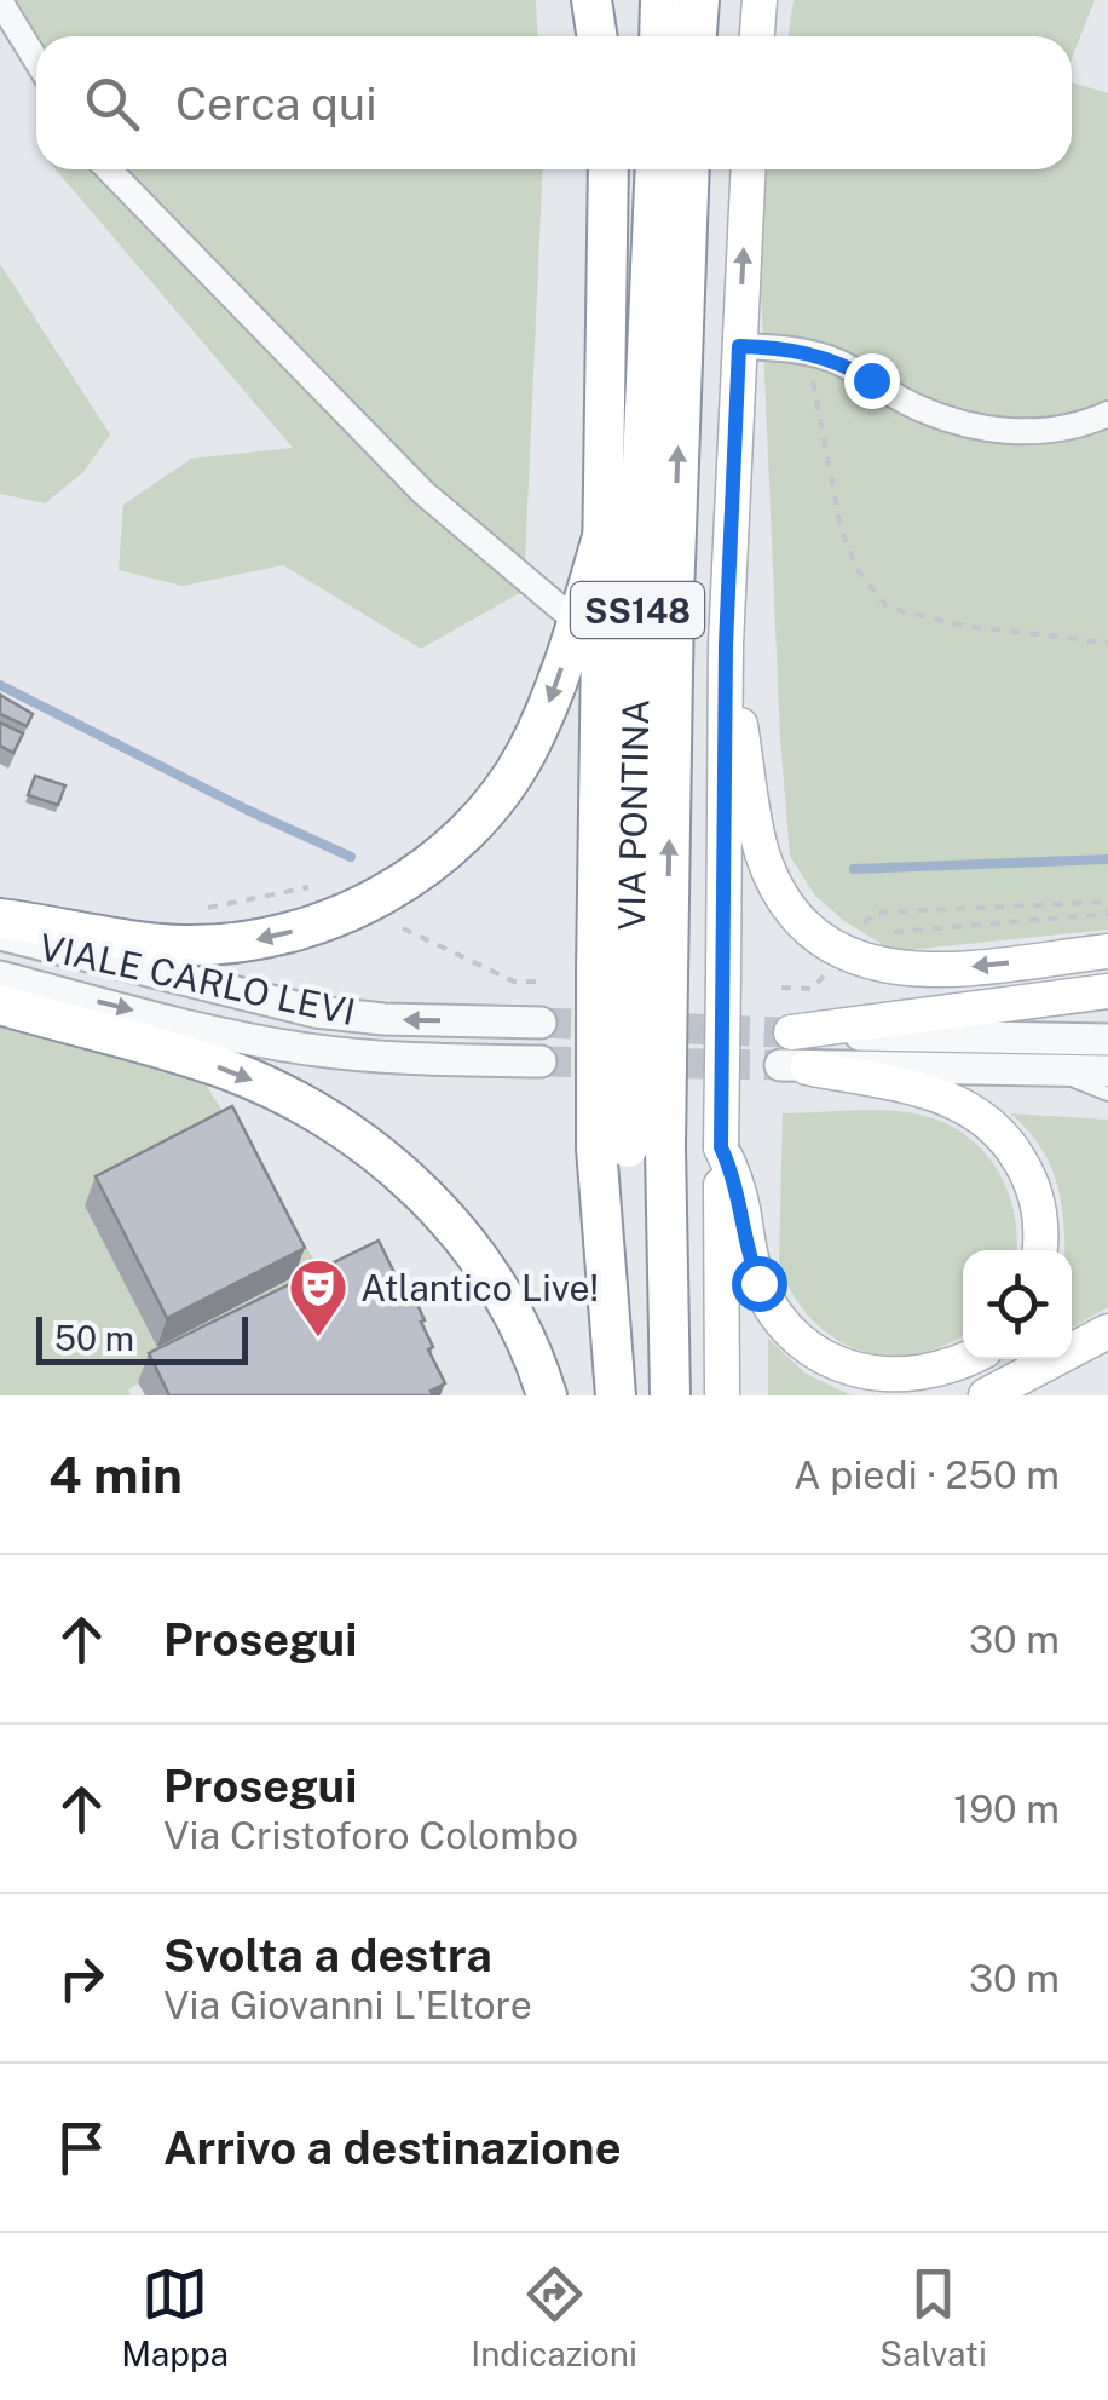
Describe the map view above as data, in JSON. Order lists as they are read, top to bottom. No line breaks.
{"streets":{"highway":["SS148","VIA PONTINA"],"street":["VIALE CARLO LEVI"]},"crossings":[["SS148","VIA PONTINA"]],"places":{"theatre":["Atlantico Live!"]},"scale_bar":"50 m","page":{"search":"Cerca qui","scale":"50 m","heading":["4 min","A piedi · 250 m"],"list":[["Prosegui","30 m"],["Prosegui","Via Cristoforo Colombo","190 m"],["Svolta a destra","Via Giovanni L'Eltore","30 m"],"Arrivo a destinazione"],"nav":["Mappa","Indicazioni","Salvati"]}}
